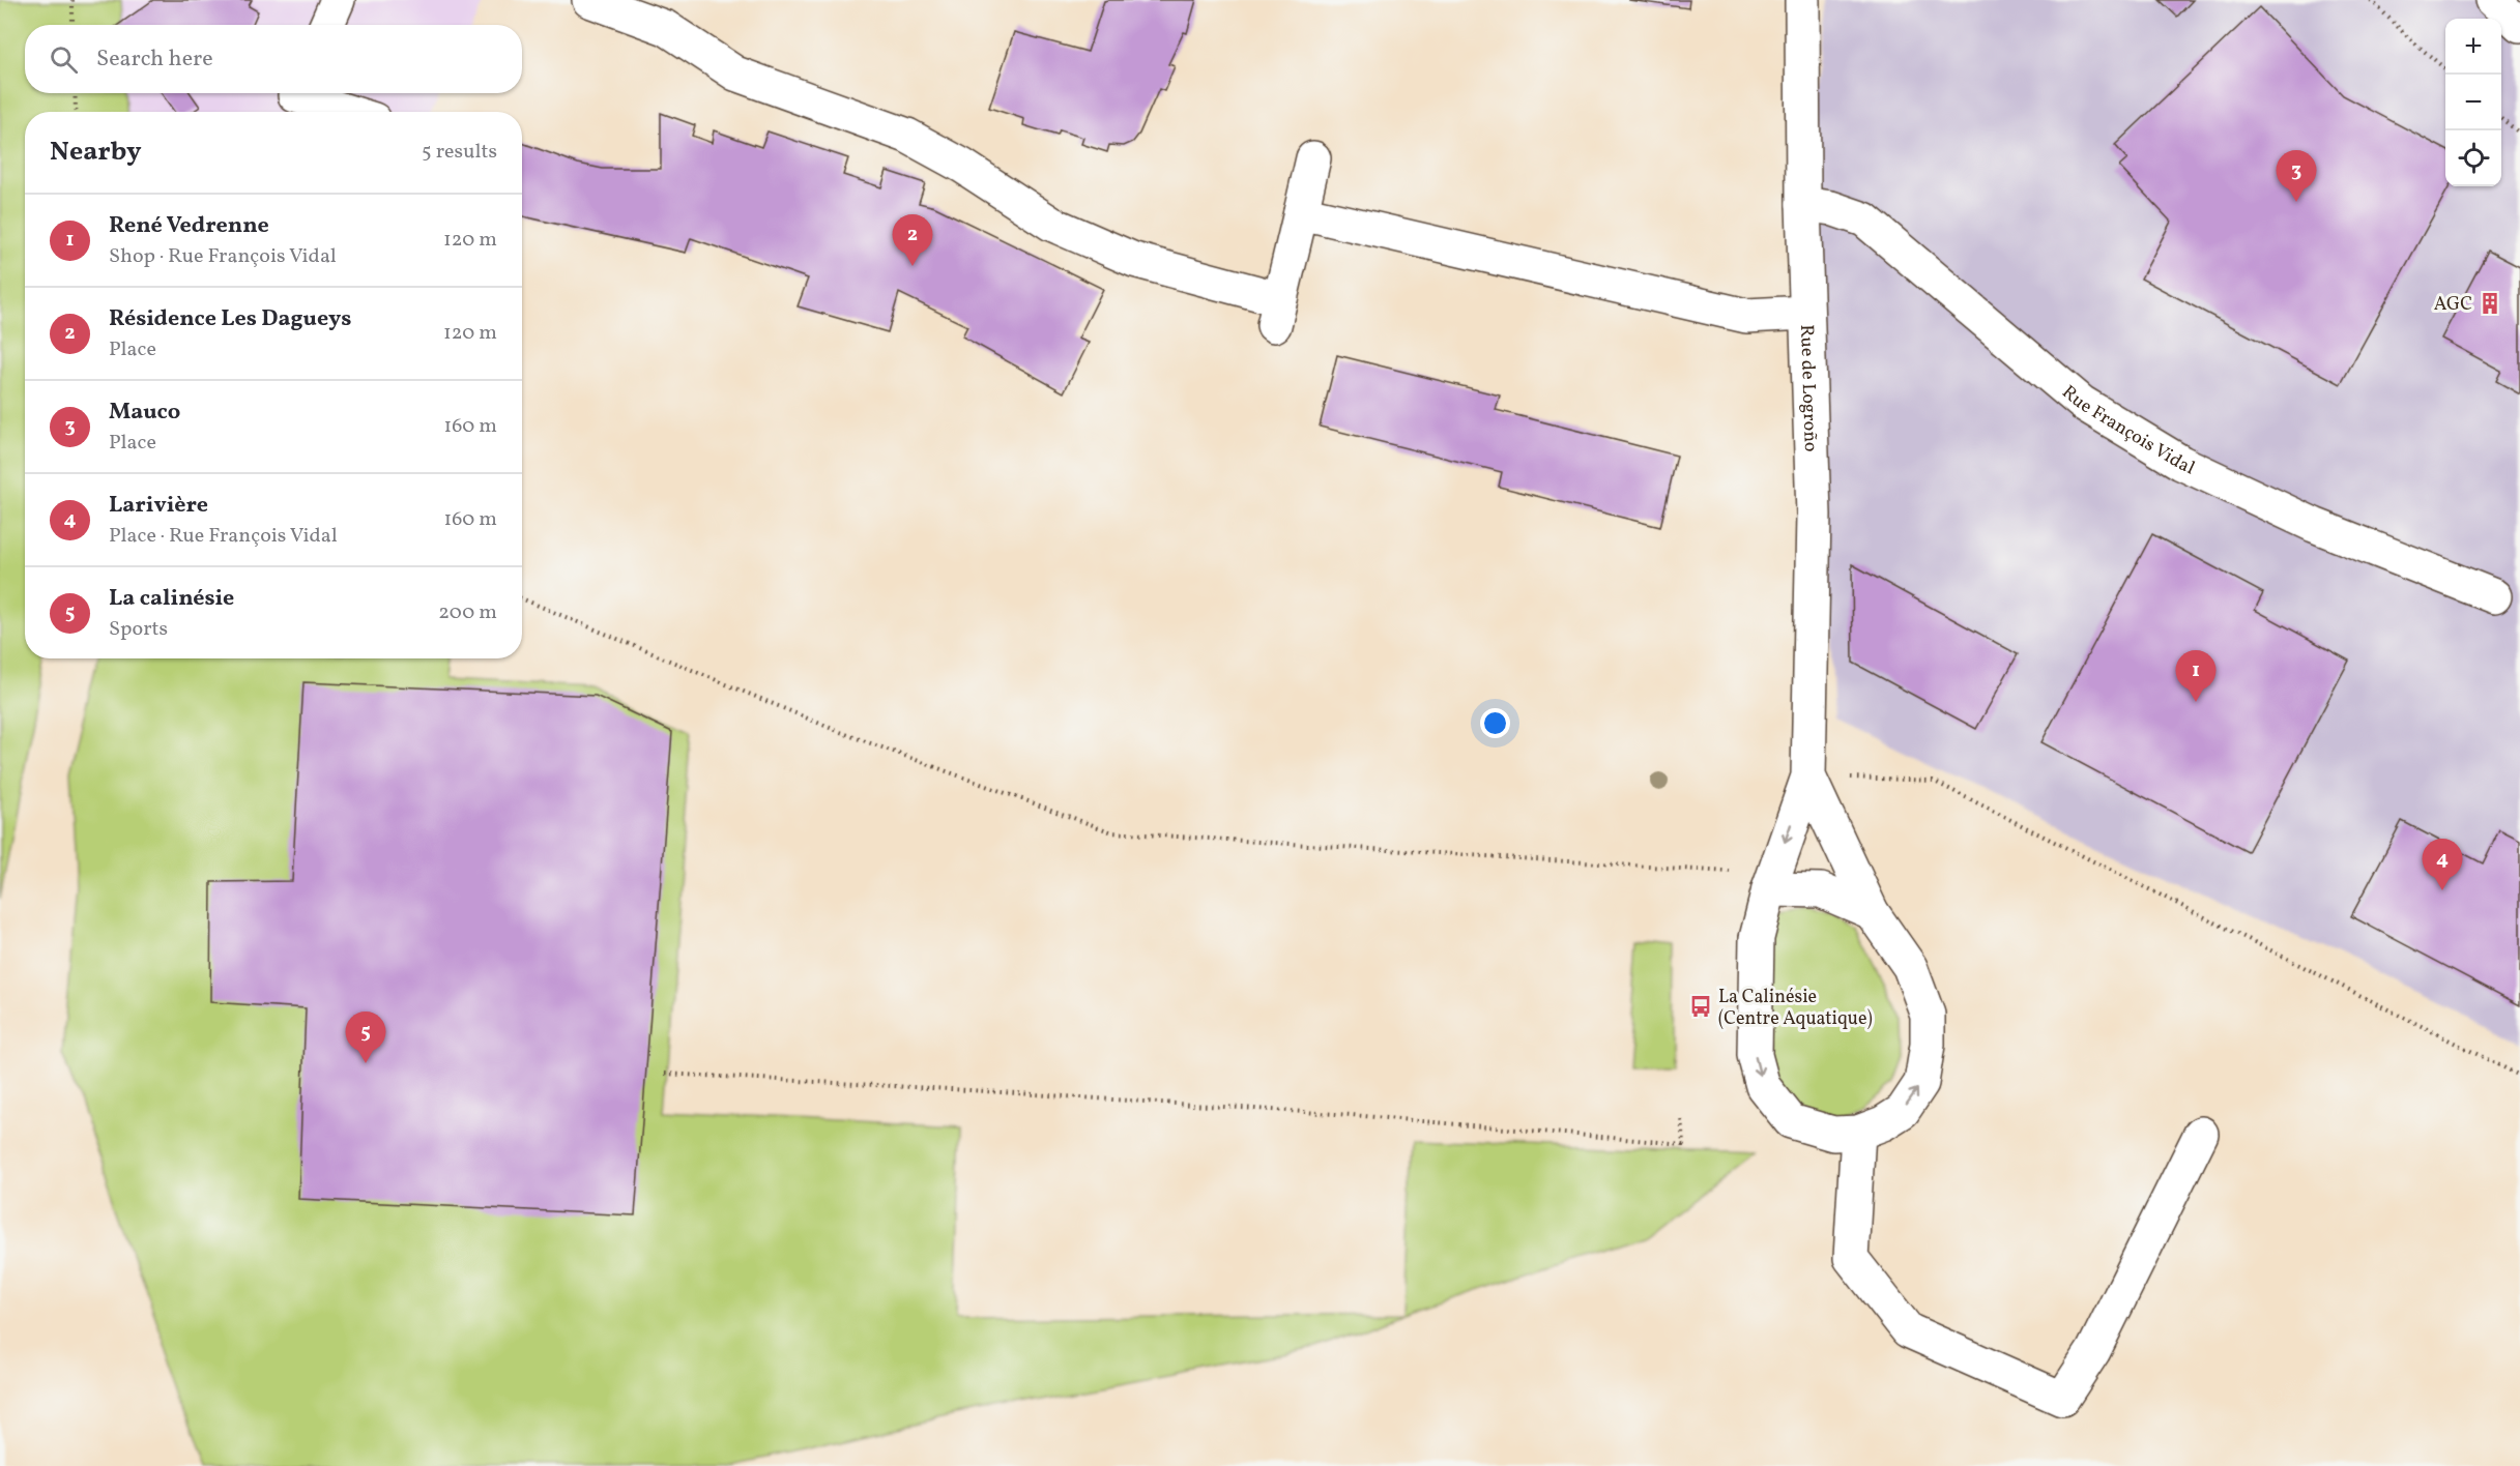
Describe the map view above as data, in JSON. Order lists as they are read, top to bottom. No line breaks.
{"streets":{"street":["Rue de Logroño","Rue François Vidal"]},"crossings":[["Rue de Logroño","Rue François Vidal"]],"places":{"building":["AGC"],"bus stop":["La Calinésie (Centre Aquatique)"]},"page":{"map_buttons":["+","−"],"search":"Search here","heading":["Nearby","5 results"],"pins":["3","2","1","4","5"],"list":[{"mark":"1","name":"René Vedrenne","note":"Shop · Rue François Vidal","value":"120 m"},{"mark":"2","name":"Résidence Les Dagueys","note":"Place","value":"120 m"},{"mark":"3","name":"Mauco","note":"Place","value":"160 m"},{"mark":"4","name":"Larivière","note":"Place · Rue François Vidal","value":"160 m"},{"mark":"5","name":"La calinésie","note":"Sports","value":"200 m"}]}}
